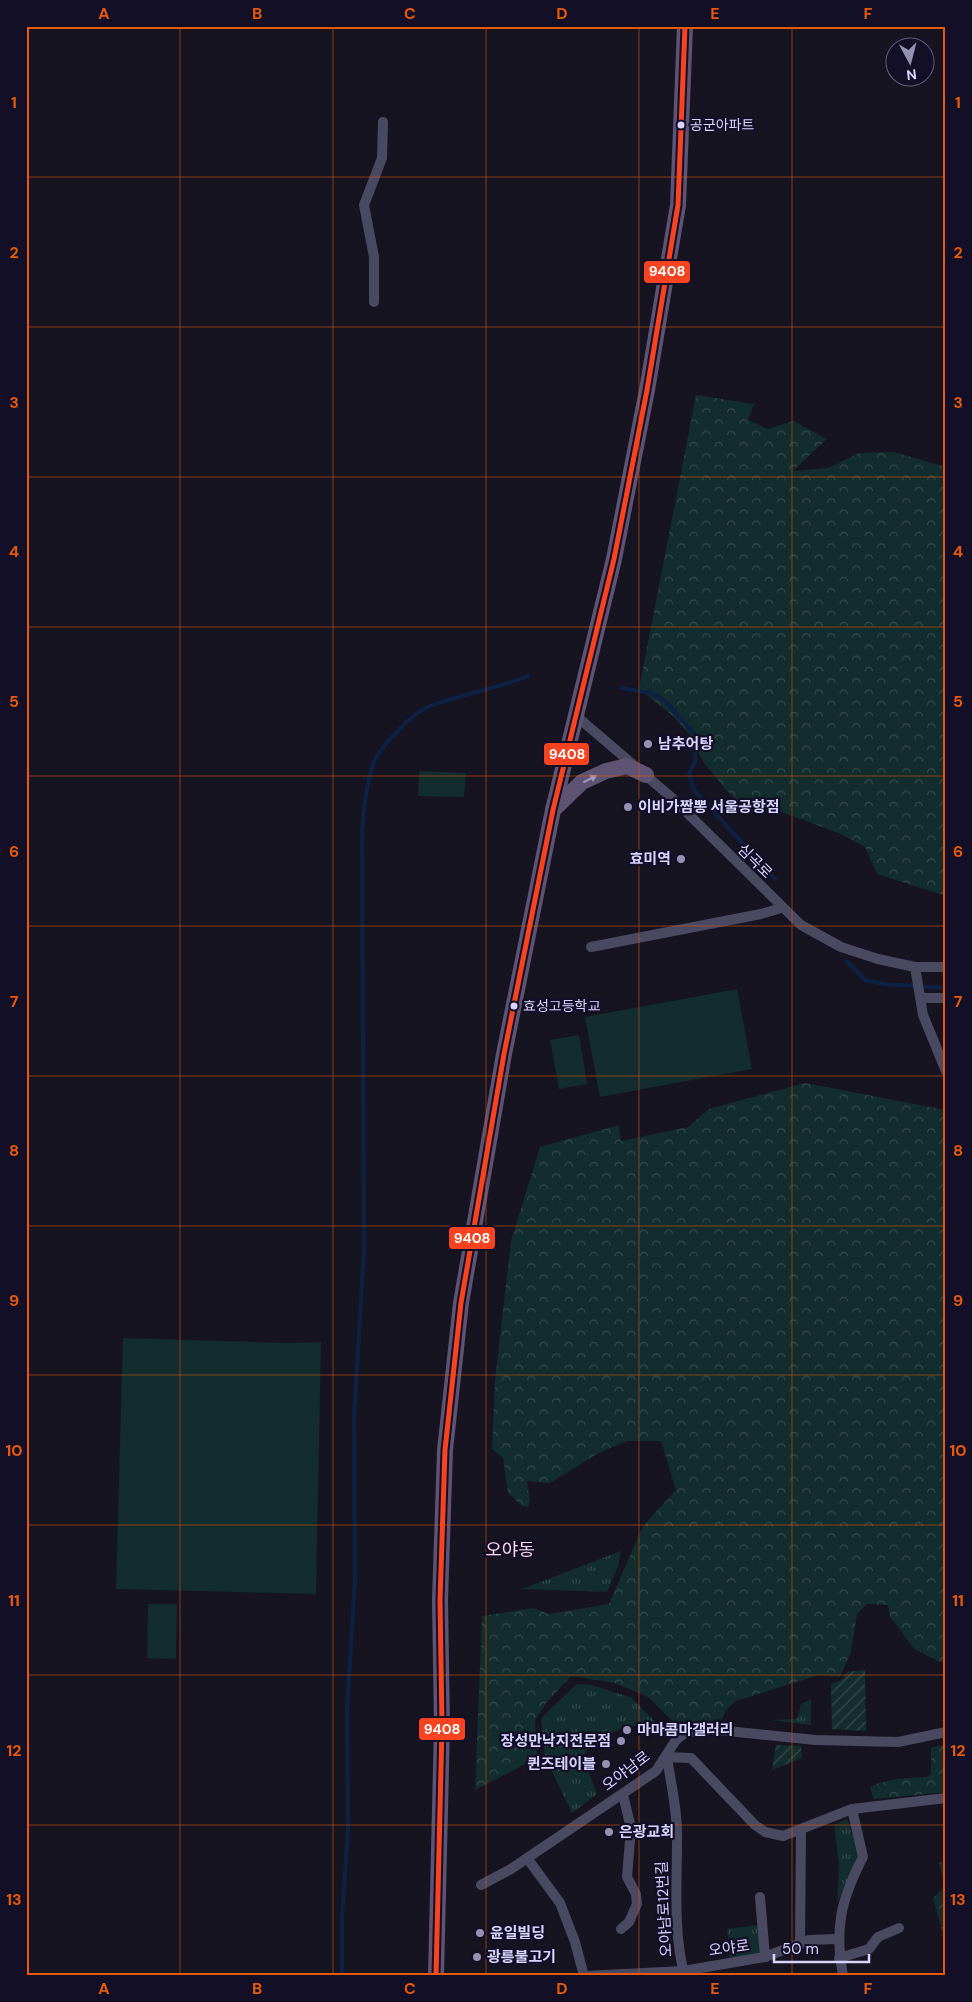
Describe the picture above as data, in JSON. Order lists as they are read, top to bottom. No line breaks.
{"streets":{"street":["심곡로","오야남로","오야남로12번길","오야로"]},"crossings":[["오야남로","오야남로12번길"],["오야남로12번길","오야로"]],"districts":["오야동"],"places":["공군아파트","남추어탕","이비가짬뽕 서울공항점","효미역","효성고등학교","마마콤마갤러리","장성만낙지전문점","퀸즈테이블","은광교회","윤일빌딩","광릉불고기"],"lines":["transit line 9408"],"scale_bar":"50 m","north":"bottom","grid":{"columns":["A","B","C","D","E","F"],"rows":["1","2","3","4","5","6","7","8","9","10","11","12","13"]}}
